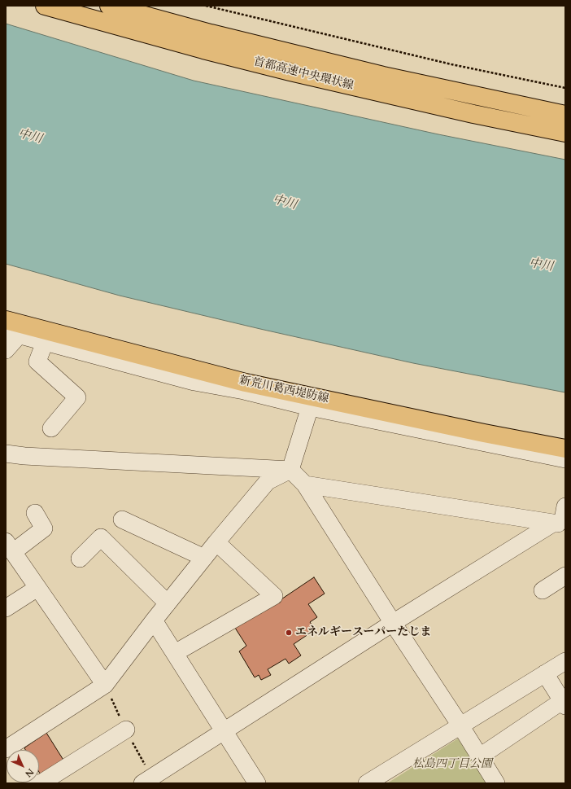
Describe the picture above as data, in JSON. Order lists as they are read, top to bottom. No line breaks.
{"streets":{"main road":["首都高速中央環状線","新荒川葛西堤防線"]},"water":["中川"],"parks":["松島四丁目公園"],"places":["エネルギースーパーたじま"],"north":"bottom right"}
